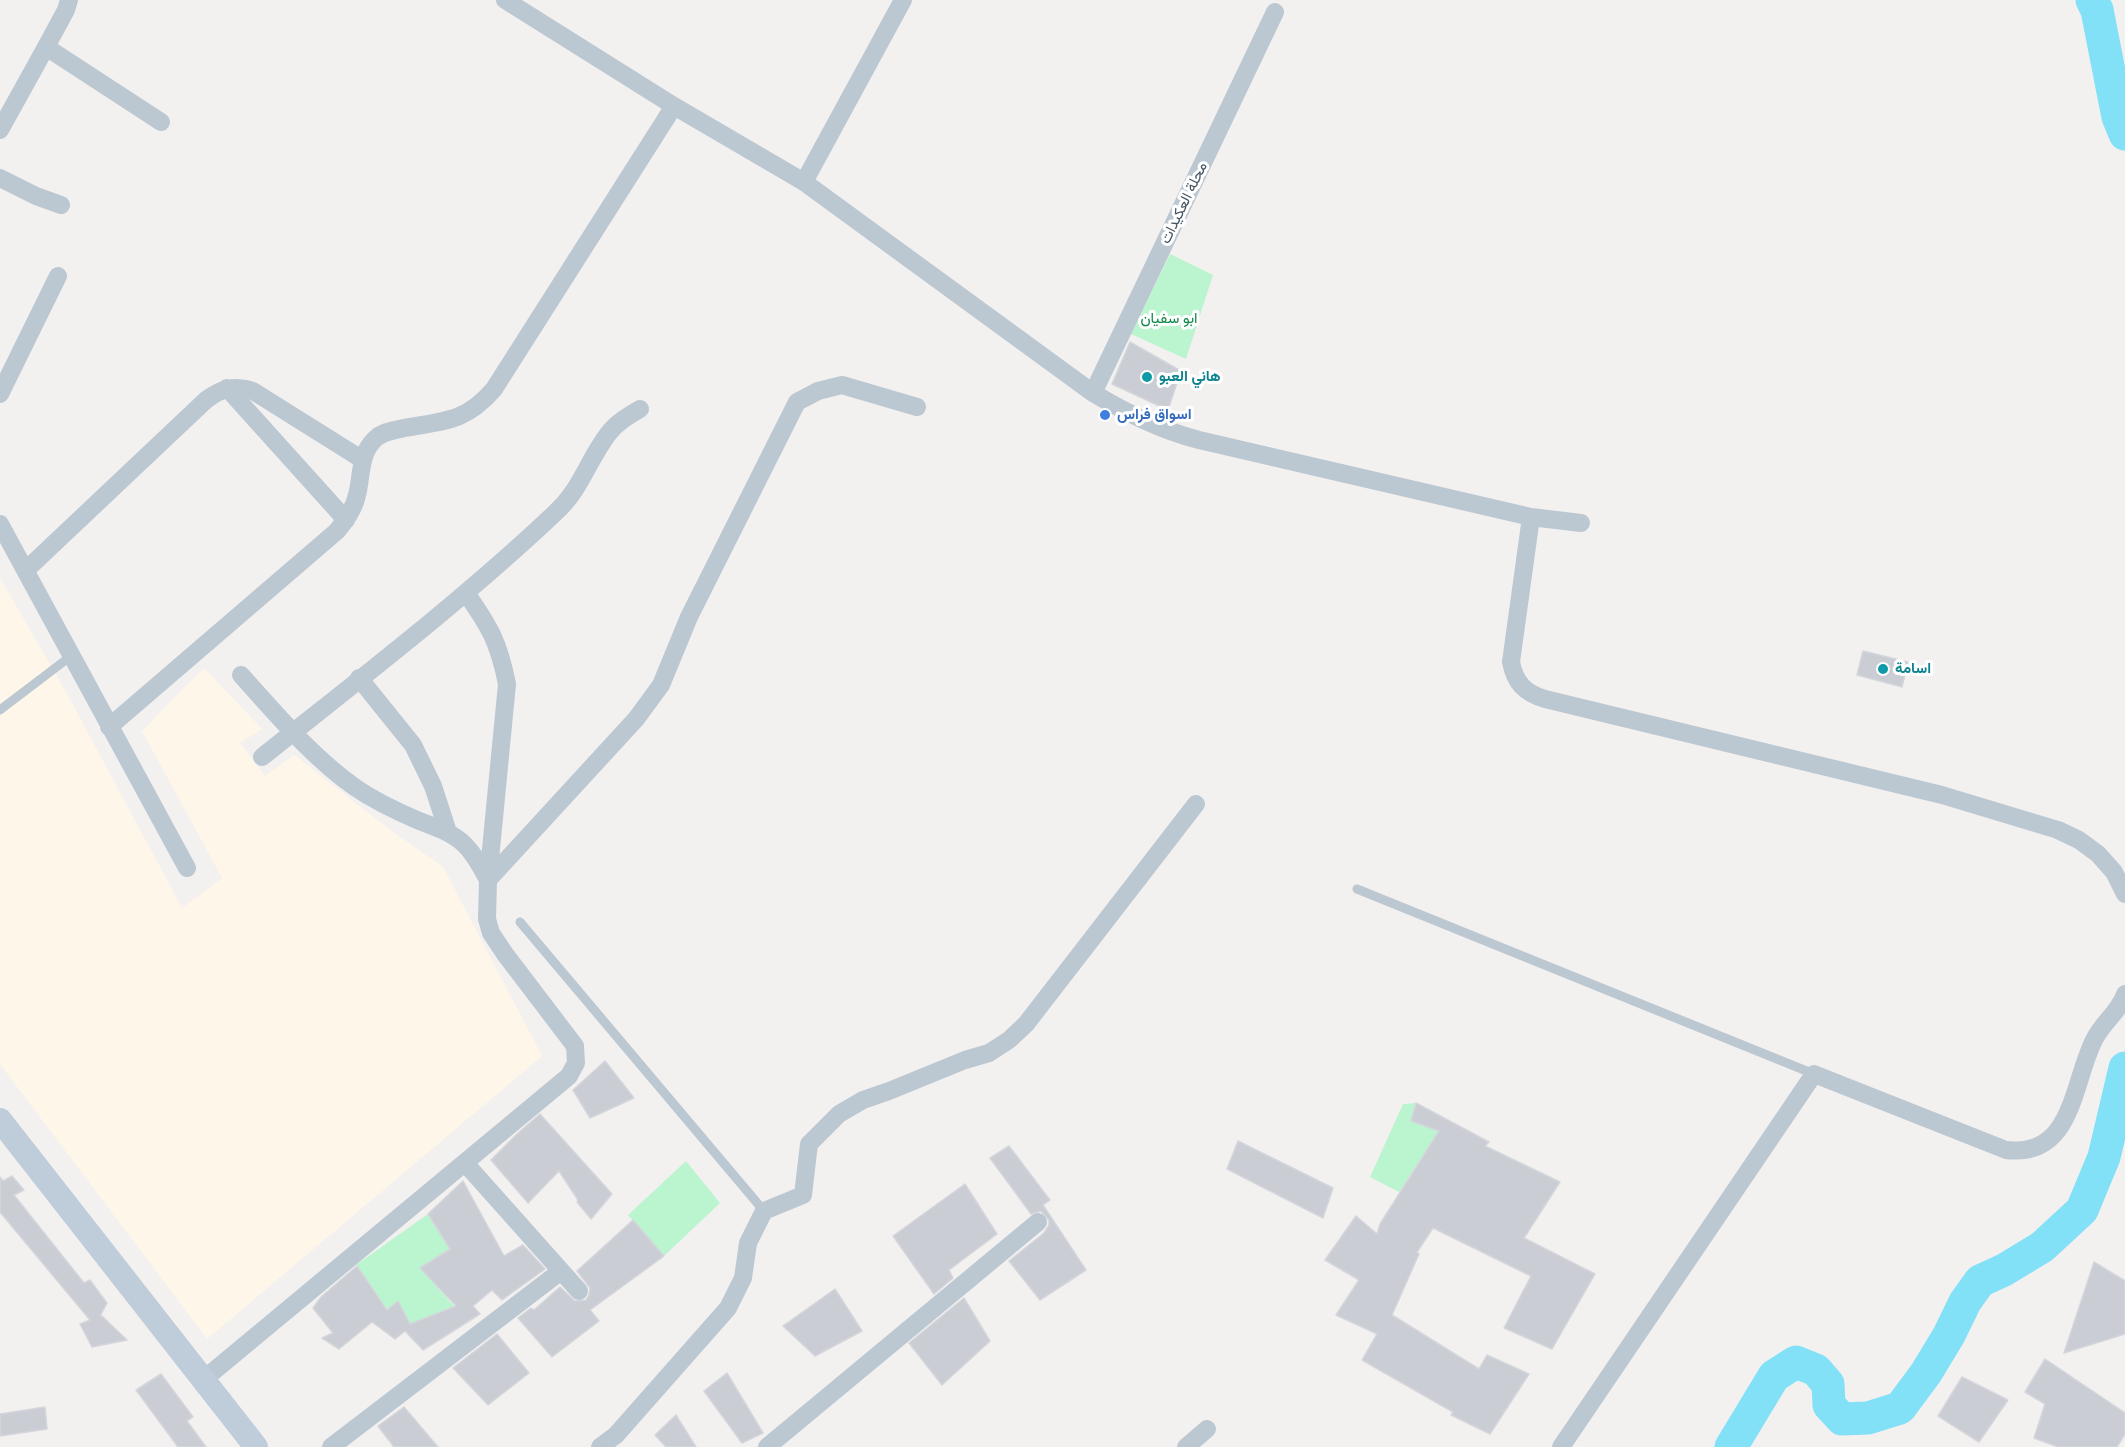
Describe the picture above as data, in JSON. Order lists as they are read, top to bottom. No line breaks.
{"streets":{"street":["محلة العكيدات"]},"parks":["ابو سفيان"],"places":["هاني العبو","اسواق فراس","اسامة"]}
